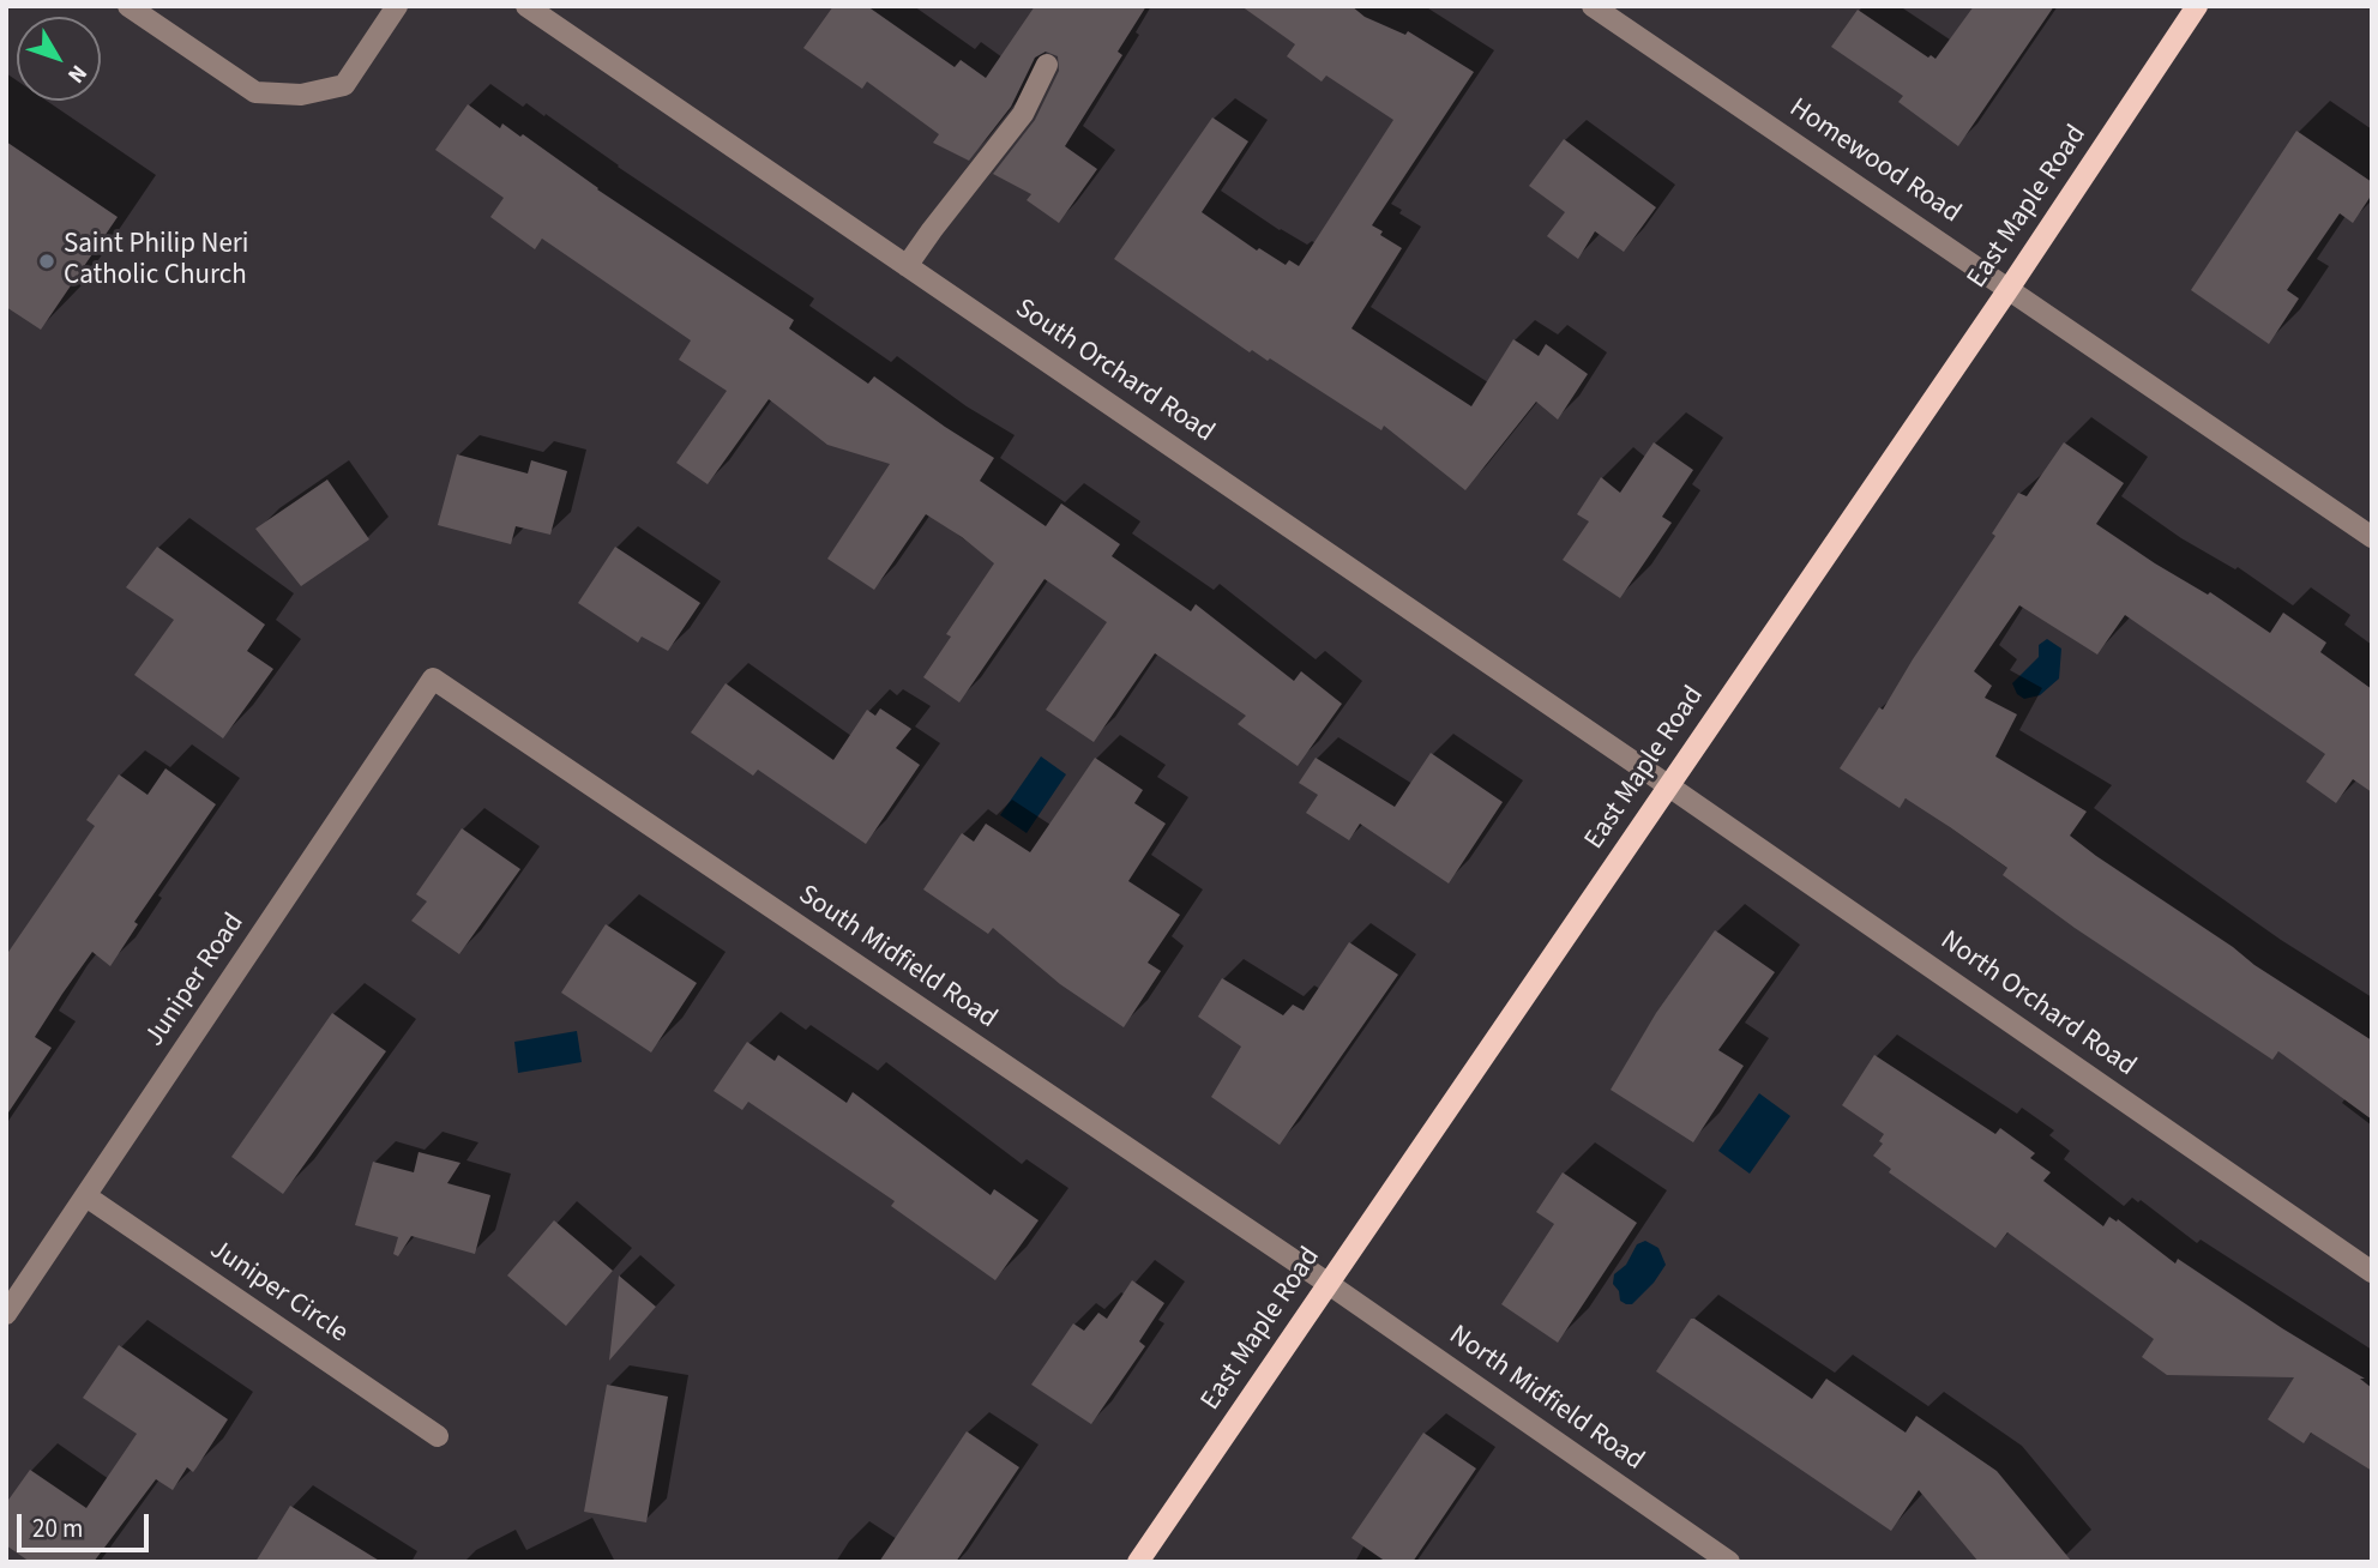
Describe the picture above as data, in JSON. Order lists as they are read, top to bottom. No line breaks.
{"streets":{"main road":["East Maple Road"],"street":["Homewood Road","South Orchard Road","South Midfield Road","Juniper Road","North Orchard Road","Juniper Circle","North Midfield Road"]},"crossings":[["Homewood Road","East Maple Road"],["East Maple Road","South Orchard Road"],["East Maple Road","South Midfield Road"],["East Maple Road","North Orchard Road"],["East Maple Road","North Midfield Road"],["South Orchard Road","North Orchard Road"],["South Midfield Road","Juniper Road"],["South Midfield Road","North Midfield Road"],["Juniper Road","Juniper Circle"]],"places":["Saint Philip Neri Catholic Church"],"scale_bar":"20 m","north":"bottom right"}
